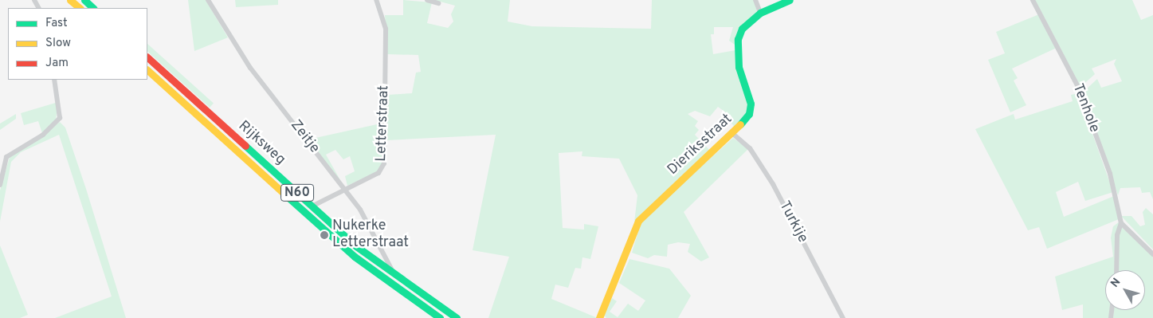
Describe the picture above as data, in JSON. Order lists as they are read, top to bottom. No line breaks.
{"streets":{"main road":["Rijksweg","Dieriksstraat","N60"],"street":["Tenhole","Letterstraat","Zeitje","Turkije"]},"crossings":[["Letterstraat","Zeitje"],["Letterstraat","Rijksweg"],["Zeitje","Rijksweg"],["Dieriksstraat","Turkije"]],"places":["Nukerke Letterstraat"],"legend":["Fast","Slow","Jam"],"north":"top left"}
